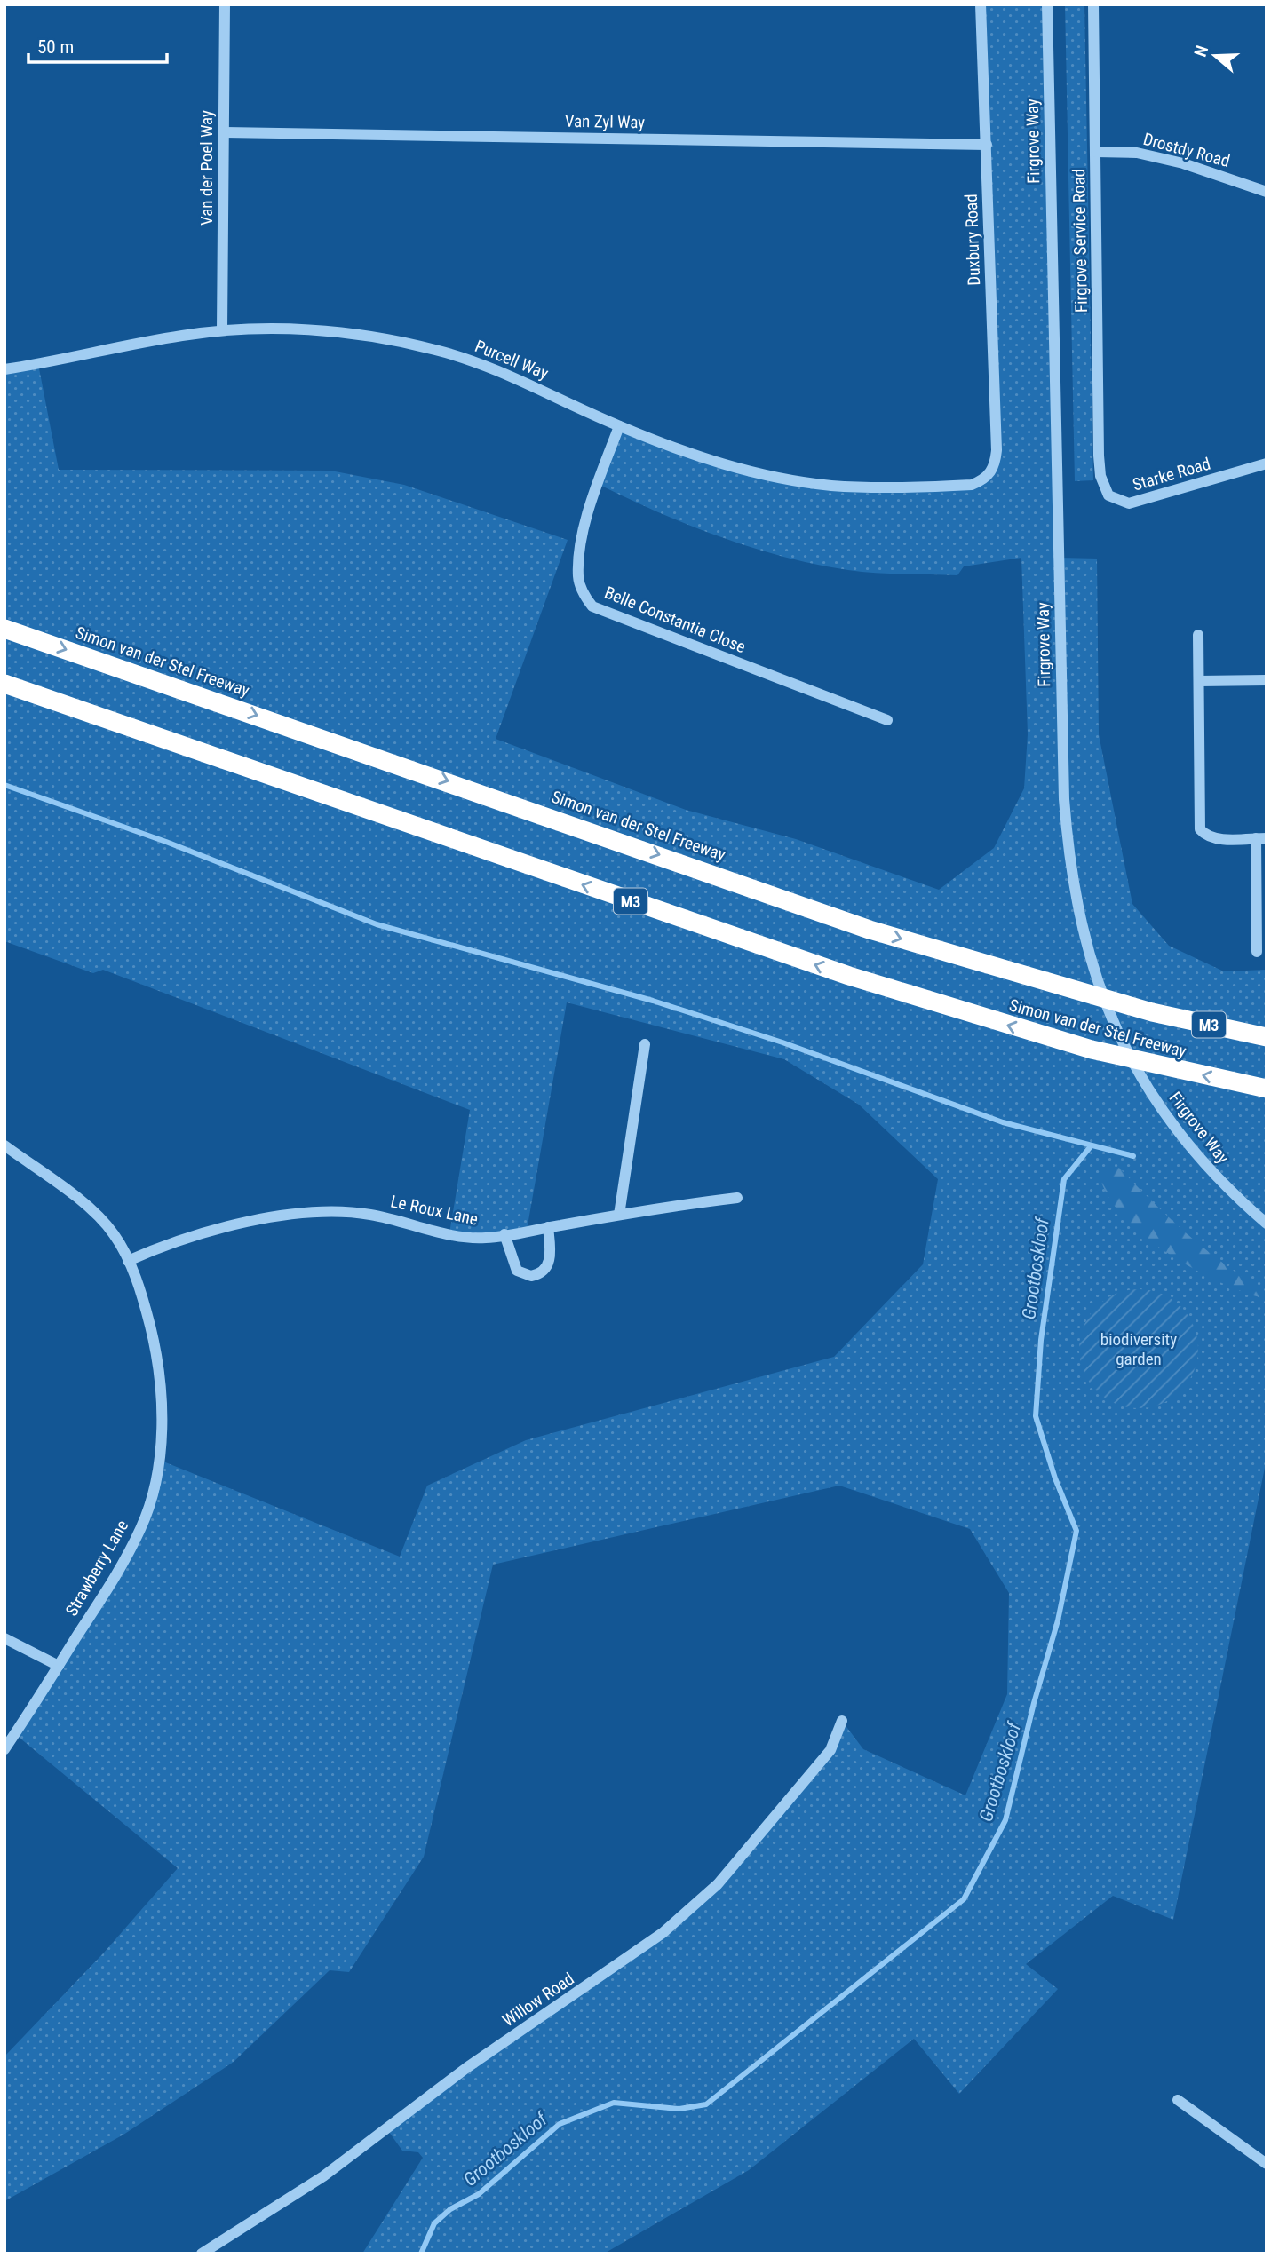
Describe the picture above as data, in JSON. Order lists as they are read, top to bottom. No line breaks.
{"streets":{"highway":["Simon van der Stel Freeway","M3"],"street":["Van Zyl Way","Firgrove Way","Drostdy Road","Van der Poel Way","Duxbury Road","Firgrove Service Road","Purcell Way","Starke Road","Belle Constantia Close","Le Roux Lane","Strawberry Lane","Willow Road"]},"crossings":[["Van Zyl Way","Van der Poel Way"],["Van Zyl Way","Duxbury Road"],["Drostdy Road","Firgrove Service Road"],["Van der Poel Way","Purcell Way"],["Duxbury Road","Purcell Way"],["Firgrove Service Road","Starke Road"],["Purcell Way","Belle Constantia Close"],["Le Roux Lane","Strawberry Lane"]],"water":["Grootboskloof"],"parks":["biodiversity garden"],"scale_bar":"50 m","north":"left"}
